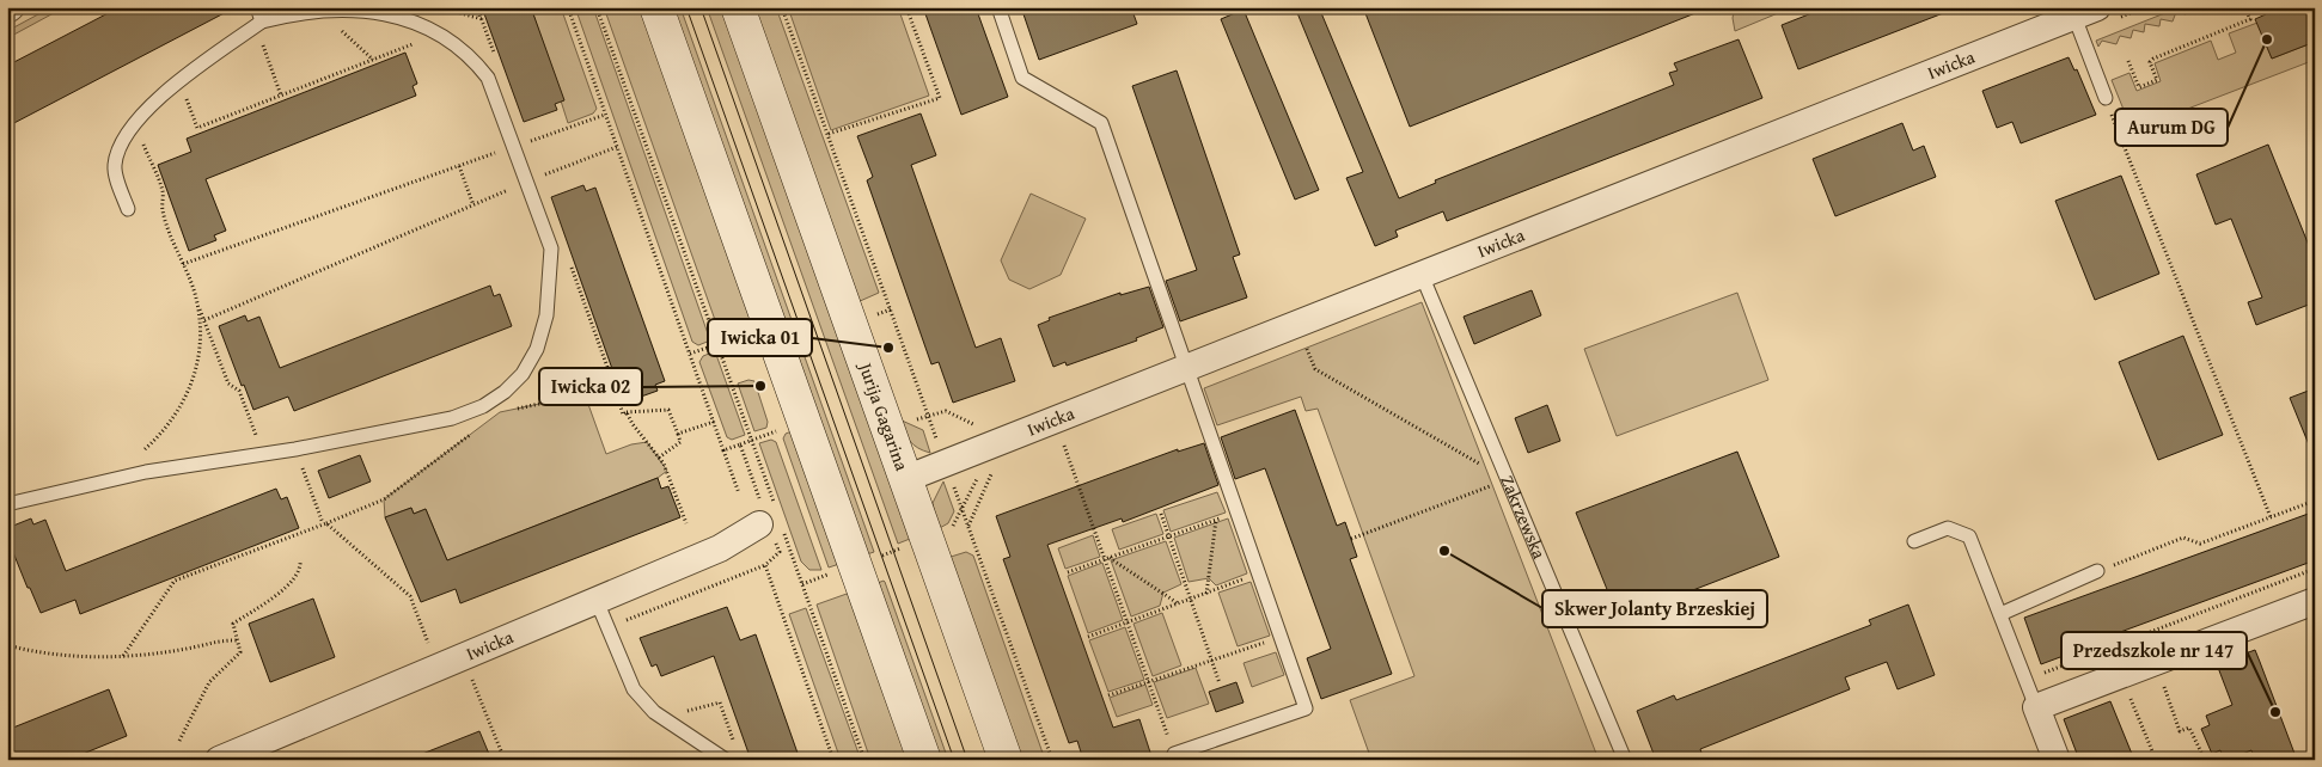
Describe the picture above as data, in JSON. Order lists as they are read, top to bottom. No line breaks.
{"streets":{"main road":["Jurija Gagarina"],"street":["Iwicka"],"lane":["Zakrzewska"]},"crossings":[["Iwicka","Jurija Gagarina"],["Iwicka","Zakrzewska"]],"places":["Aurum DG","Iwicka 01","Iwicka 02","Skwer Jolanty Brzeskiej","Przedszkole nr 147"]}
